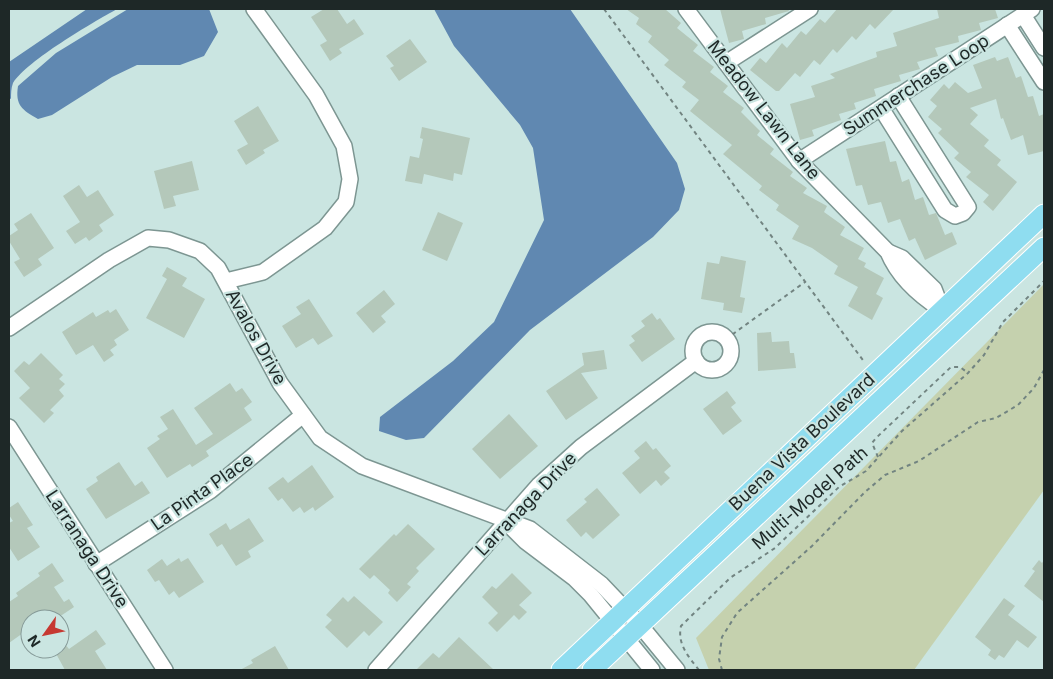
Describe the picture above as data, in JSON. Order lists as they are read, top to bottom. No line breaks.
{"streets":{"main road":["Buena Vista Boulevard"],"street":["Summerchase Loop","Meadow Lawn Lane","Avalos Drive","La Pinta Place","Larranaga Drive"],"path":["Multi-Model Path"]},"crossings":[["Summerchase Loop","Meadow Lawn Lane"],["Meadow Lawn Lane","Buena Vista Boulevard"],["Avalos Drive","Buena Vista Boulevard"],["Avalos Drive","La Pinta Place"],["Avalos Drive","Larranaga Drive"],["La Pinta Place","Larranaga Drive"]],"north":"bottom left"}
